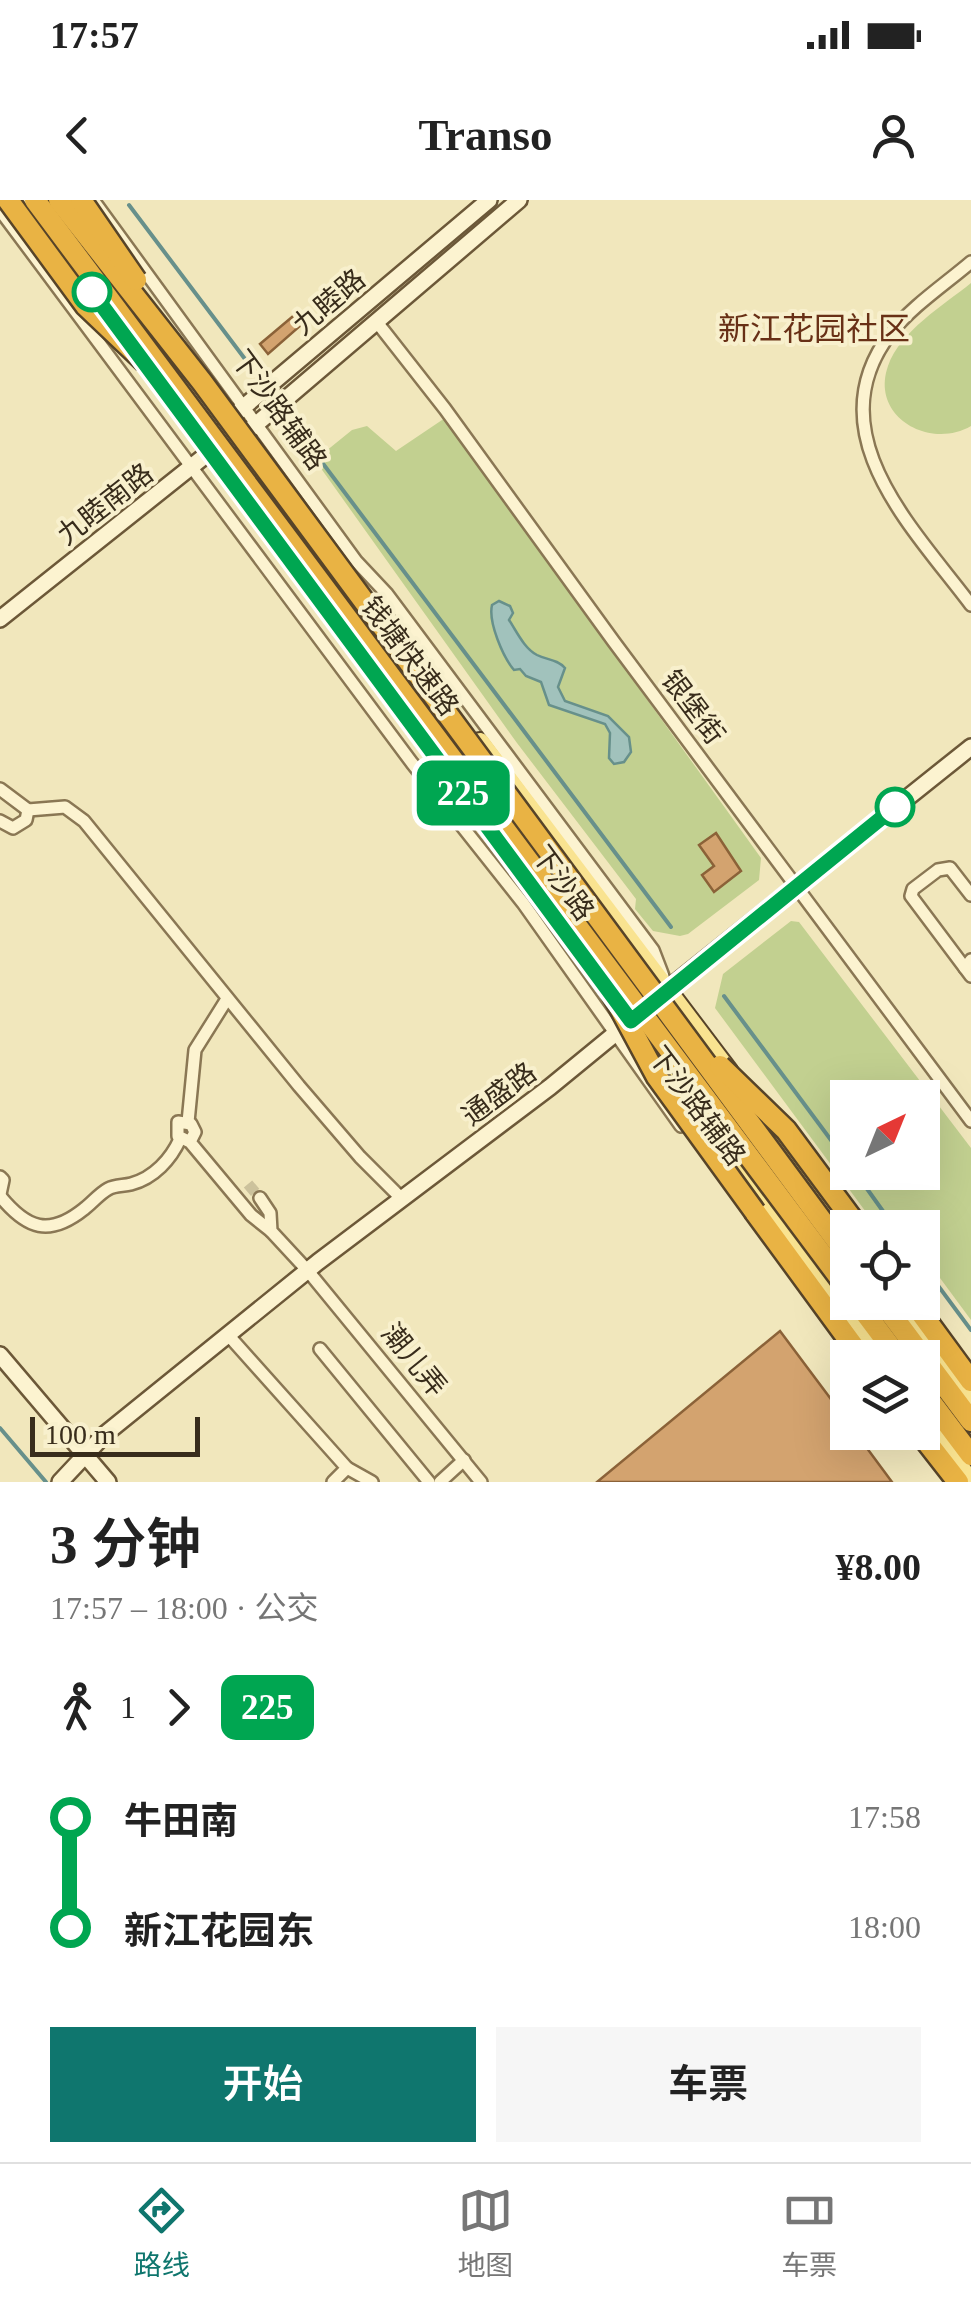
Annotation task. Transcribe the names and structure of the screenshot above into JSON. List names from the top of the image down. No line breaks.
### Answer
{"streets":{"highway":["钱塘快速路"],"main road":["下沙路"],"street":["九睦路","下沙路辅路","九睦南路","银堡街","通盛路","潮儿弄"]},"crossings":[["九睦路","下沙路辅路"],["九睦路","九睦南路"],["九睦路","银堡街"],["九睦路","下沙路"],["下沙路辅路","九睦南路"],["下沙路辅路","下沙路"],["下沙路辅路","通盛路"],["九睦南路","下沙路"],["钱塘快速路","下沙路"],["银堡街","通盛路"],["下沙路","通盛路"],["通盛路","潮儿弄"]],"districts":["新江花园社区"],"lines":["bus line 225"],"scale_bar":"100 m","north":"top right","page":{"status":"17:57","header":"Transo","on_map":"225","scale":"100 m","heading":["3 分钟","17:57 – 18:00 · 公交","¥8.00"],"legs":["1","225"],"list":[{"name":"牛田南","value":"17:58"},{"name":"新江花园东","value":"18:00"}],"buttons":["开始","车票"],"tabs":["路线","地图","车票"]}}
